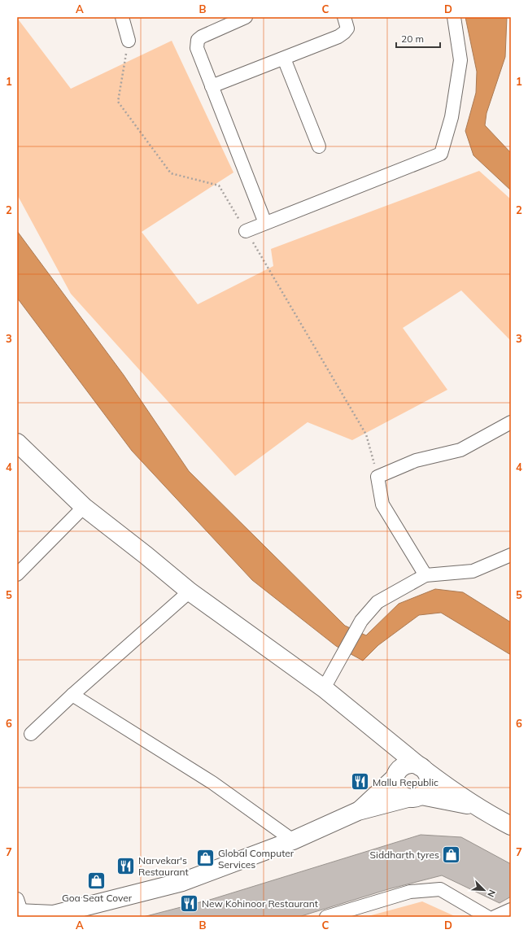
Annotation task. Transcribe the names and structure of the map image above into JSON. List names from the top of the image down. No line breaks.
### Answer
{"places":{"restaurant":["Mallu Republic","Narvekar's Restaurant","New Kohinoor Restaurant"],"shop":["Siddharth tyres","Global Computer Services","Goa Seat Cover"]},"scale_bar":"20 m","north":"bottom right","grid":{"columns":["A","B","C","D"],"rows":["1","2","3","4","5","6","7"]}}
